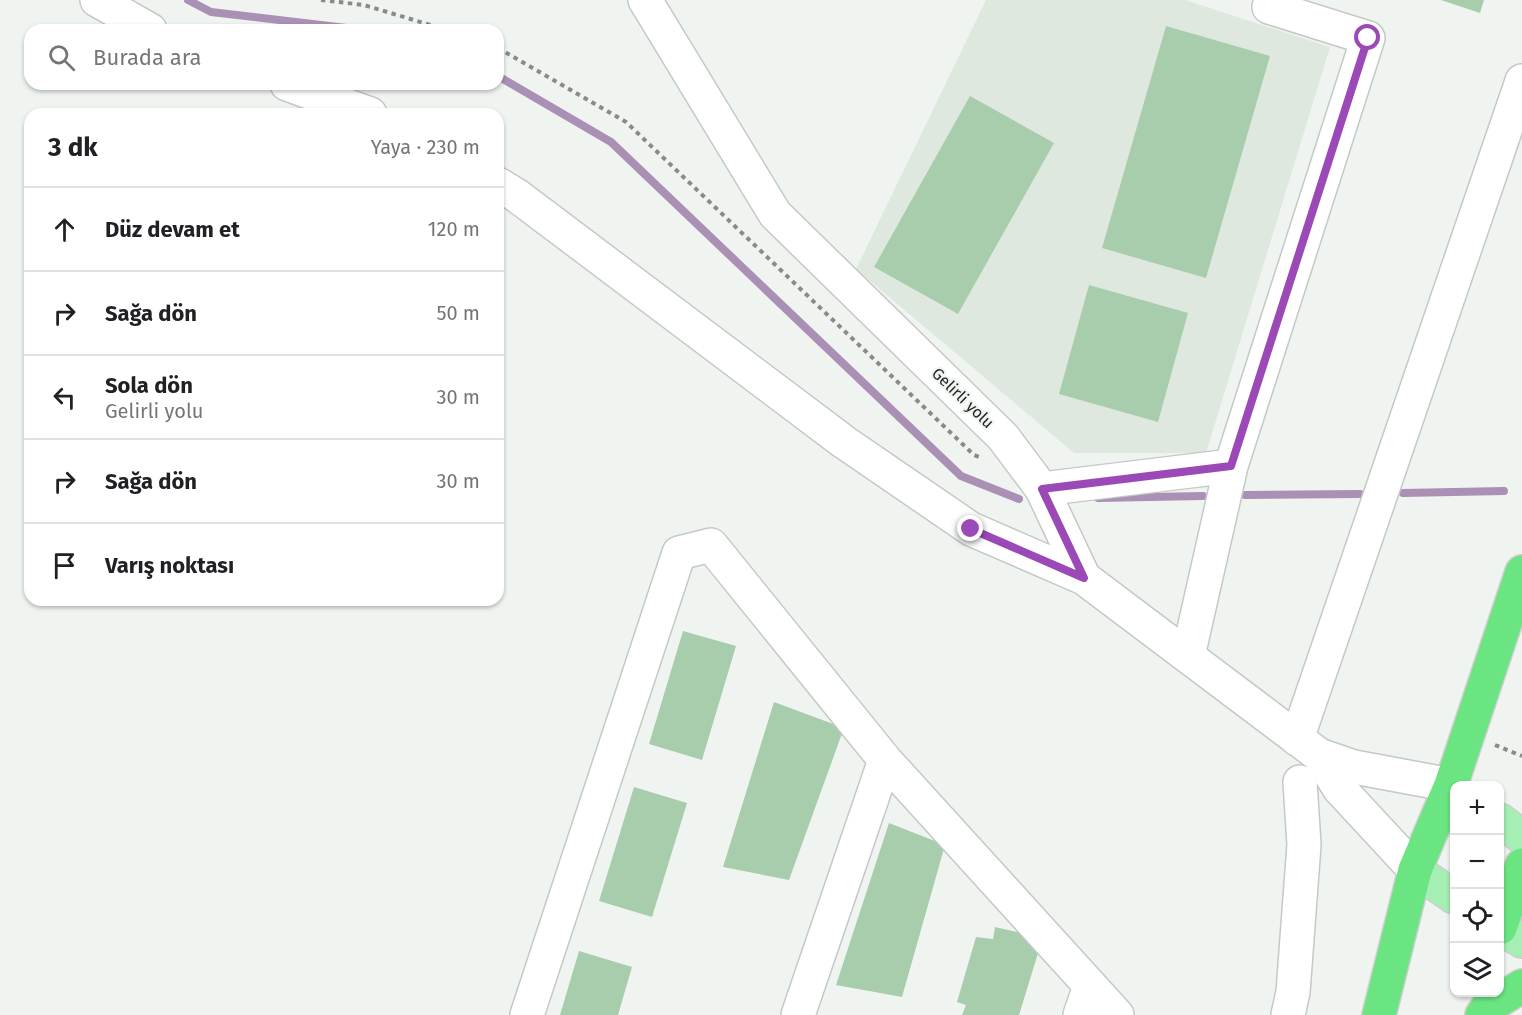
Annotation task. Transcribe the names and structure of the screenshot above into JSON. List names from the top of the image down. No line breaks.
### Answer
{"streets":{"street":["Gelirli yolu"]},"page":{"search":"Burada ara","heading":["3 dk","Yaya · 230 m"],"list":[["Düz devam et","120 m"],["Sağa dön","50 m"],["Sola dön","Gelirli yolu","30 m"],["Sağa dön","30 m"],"Varış noktası"],"map_buttons":["+","−"]}}
